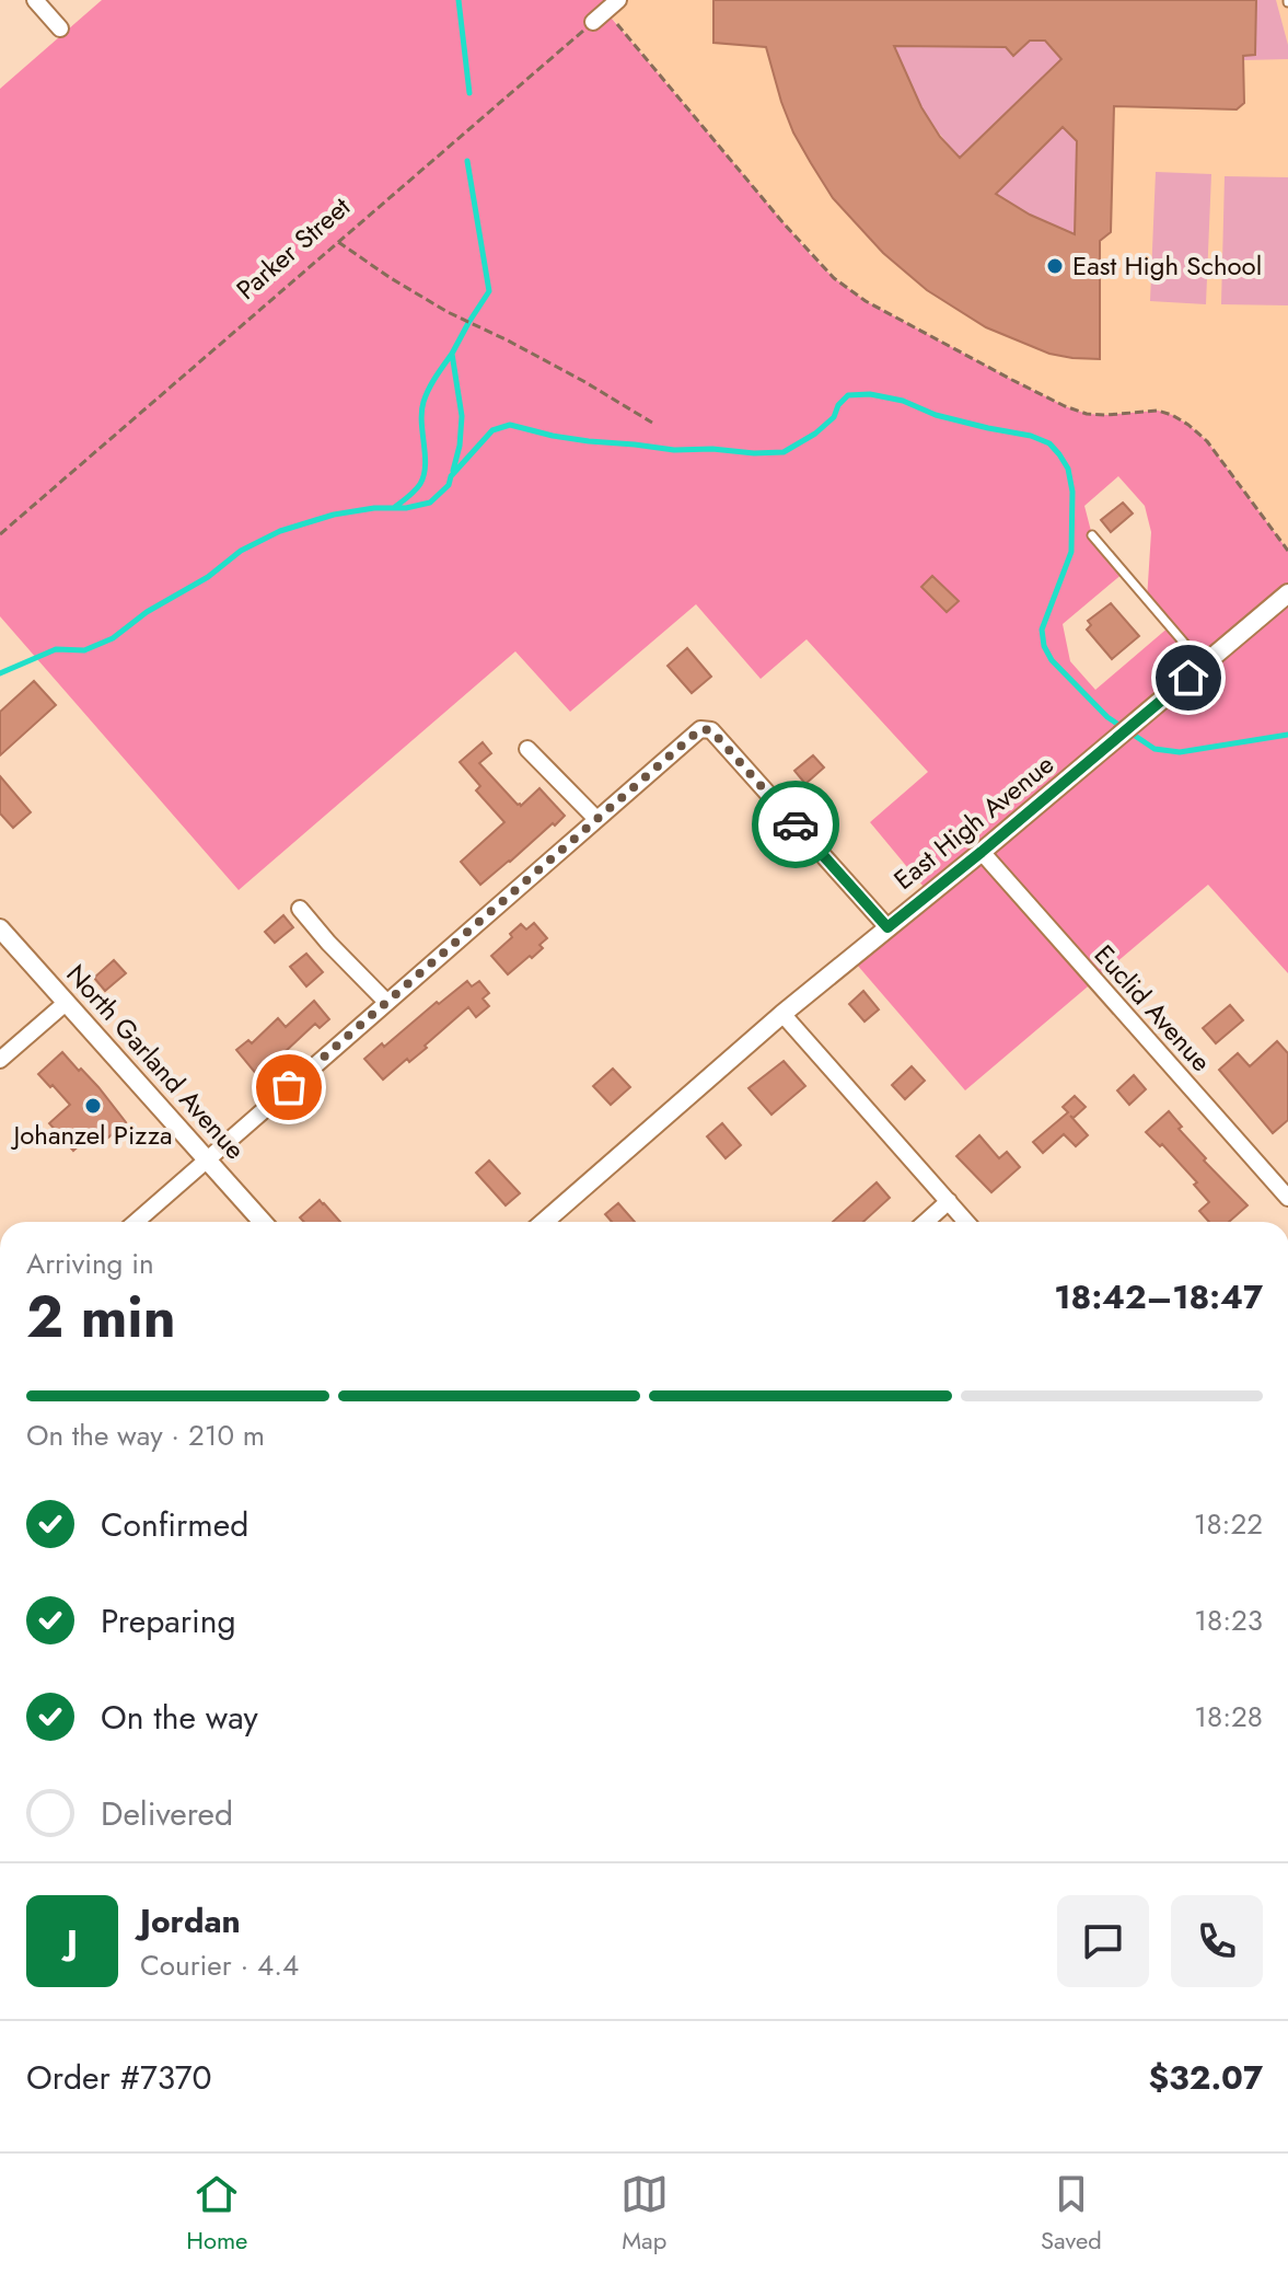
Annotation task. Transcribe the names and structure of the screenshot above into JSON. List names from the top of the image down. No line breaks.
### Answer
{"streets":{"street":["East High Avenue","Euclid Avenue","North Garland Avenue"],"path":["Parker Street"]},"crossings":[["East High Avenue","Euclid Avenue"]],"places":["East High School","Johanzel Pizza"],"page":{"heading":["2 min","Arriving in","18:42–18:47"],"panel":["Jordan","Courier · 4.4","Order #7370","$32.07"],"bar":"On the way · 210 m","list":[["Confirmed","18:22"],["Preparing","18:23"],["On the way","18:28"],"Delivered"],"round":"J","tabs":["Home","Map","Saved"]}}
